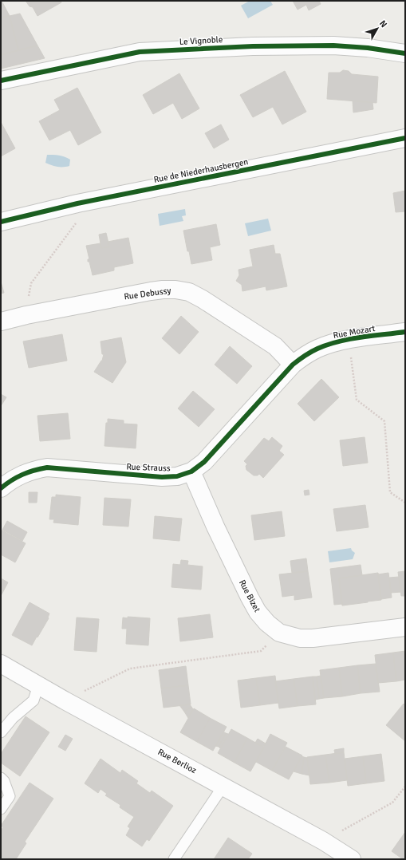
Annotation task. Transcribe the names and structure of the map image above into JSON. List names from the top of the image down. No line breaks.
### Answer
{"streets":{"street":["Le Vignoble","Rue de Niederhausbergen","Rue Debussy","Rue Mozart","Rue Strauss","Rue Bizet","Rue Berlioz"]},"crossings":[["Rue Debussy","Rue Mozart"],["Rue Debussy","Rue Strauss"],["Rue Mozart","Rue Strauss"],["Rue Strauss","Rue Bizet"]],"north":"top right"}
